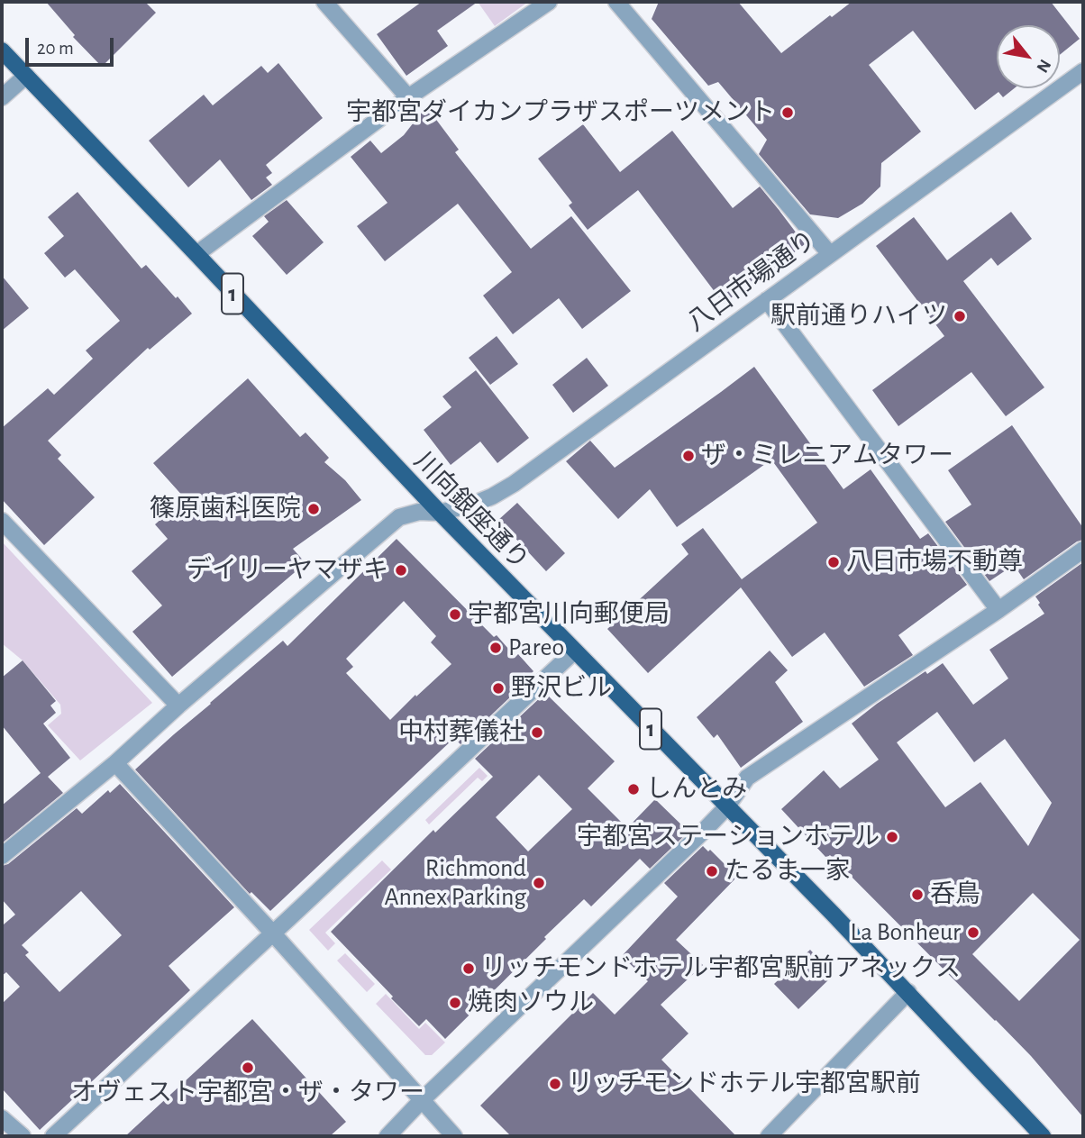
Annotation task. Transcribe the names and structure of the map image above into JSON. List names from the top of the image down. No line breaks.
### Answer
{"streets":{"main road":["1","川向銀座通り"],"street":["八日市場通り"]},"crossings":[["八日市場通り","川向銀座通り"]],"places":["宇都宮ダイカンプラザスポーツメント","駅前通りハイツ","ザ・ミレニアムタワー","篠原歯科医院","八日市場不動尊","デイリーヤマザキ","宇都宮川向郵便局","Pareo","野沢ビル","中村葬儀社","しんとみ","宇都宮ステーションホテル","たるま一家","Richmond Annex Parking","呑鳥","La Bonheur","リッチモンドホテル宇都宮駅前アネックス","焼肉ソウル","オヴェスト宇都宮・ザ・タワー","リッチモンドホテル宇都宮駅前"],"scale_bar":"20 m","north":"bottom right"}
